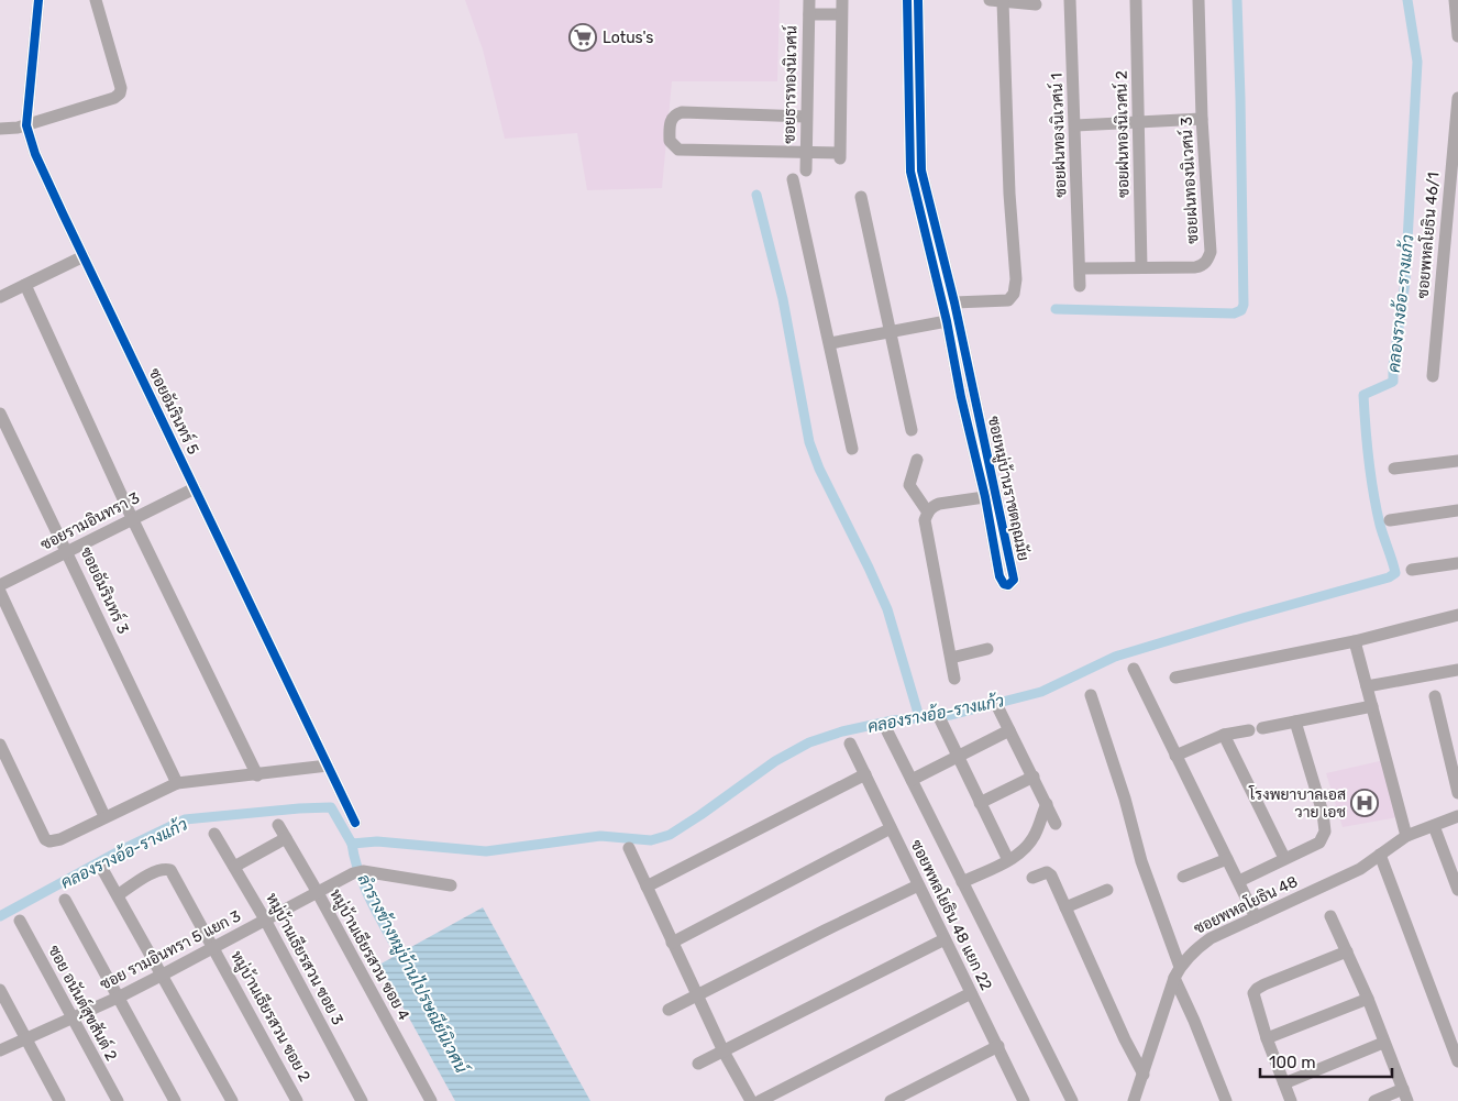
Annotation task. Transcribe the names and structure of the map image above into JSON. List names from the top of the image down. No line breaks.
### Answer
{"streets":{"street":["ซอยธารทองนิเวศน์","ซอยฝนทองนิเวศน์ 2","ซอยฝนทองนิเวศน์ 1","ซอยฝนทองนิเวศน์ 3","ซอยพหลโยธิน 46/1","ซอยอัมรินทร์ 5","ซอยหมู่บ้านราชตฤณมัย","ซอยรามอินทรา 3","ซอยอัมรินทร์ 3","ซอยพหลโยธิน 48","ซอยพหลโยธิน 48 แยก 22","ซอย รามอินทรา 5 แยก 3","หมู่บ้านเธียรสวน ซอย 4","หมู่บ้านเธียรสวน ซอย 3","ซอย อนันต์สุขสันต์ 2","หมู่บ้านเธียรสวน ซอย 2"]},"crossings":[["ซอยฝนทองนิเวศน์ 2","ซอยฝนทองนิเวศน์ 3"],["ซอยฝนทองนิเวศน์ 1","ซอยฝนทองนิเวศน์ 3"],["ซอยอัมรินทร์ 5","ซอยรามอินทรา 3"],["ซอยรามอินทรา 3","ซอยอัมรินทร์ 3"],["ซอย รามอินทรา 5 แยก 3","หมู่บ้านเธียรสวน ซอย 4"],["ซอย รามอินทรา 5 แยก 3","หมู่บ้านเธียรสวน ซอย 3"],["ซอย รามอินทรา 5 แยก 3","ซอย อนันต์สุขสันต์ 2"],["ซอย รามอินทรา 5 แยก 3","หมู่บ้านเธียรสวน ซอย 2"]],"water":["คลองรางอ้อ-รางแก้ว","ลำรางข้างหมู่บ้านไปรษณีย์นิเวศน์"],"places":{"supermarket":["Lotus's"],"hospital":["โรงพยาบาลเอส วาย เอช"]},"scale_bar":"100 m"}
